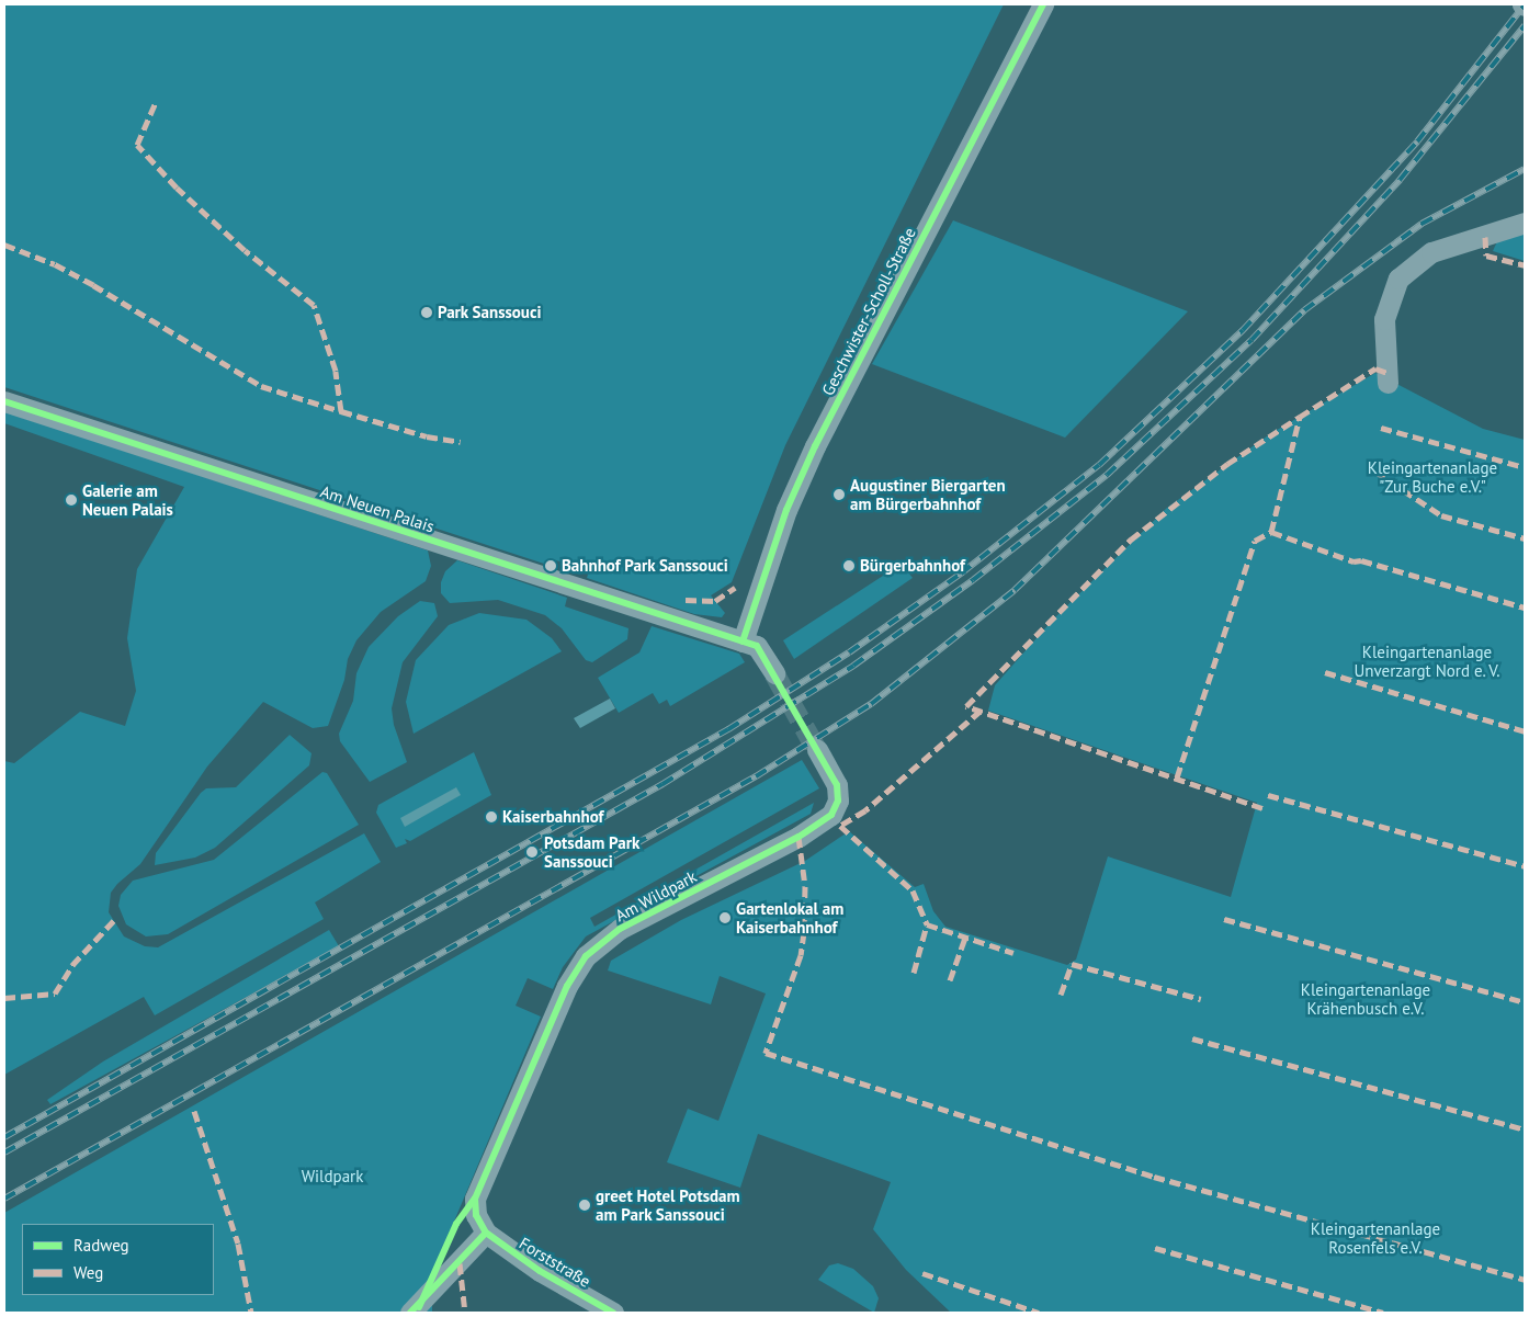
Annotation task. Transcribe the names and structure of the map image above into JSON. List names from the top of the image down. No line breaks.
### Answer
{"streets":{"street":["Geschwister-Scholl-Straße","Am Neuen Palais","Am Wildpark","Forststraße"]},"crossings":[["Geschwister-Scholl-Straße","Am Neuen Palais"],["Am Wildpark","Forststraße"]],"parks":["Kleingartenanlage \"Zur Buche e.V.\"","Kleingartenanlage Unverzargt Nord e. V.","Kleingartenanlage Krähenbusch e.V.","Wildpark","Kleingartenanlage Rosenfels e.V."],"places":["Park Sanssouci","Augustiner Biergarten am Bürgerbahnhof","Galerie am Neuen Palais","Bahnhof Park Sanssouci","Bürgerbahnhof","Kaiserbahnhof","Potsdam Park Sanssouci","Gartenlokal am Kaiserbahnhof","greet Hotel Potsdam am Park Sanssouci"],"legend":["Radweg","Weg"]}
